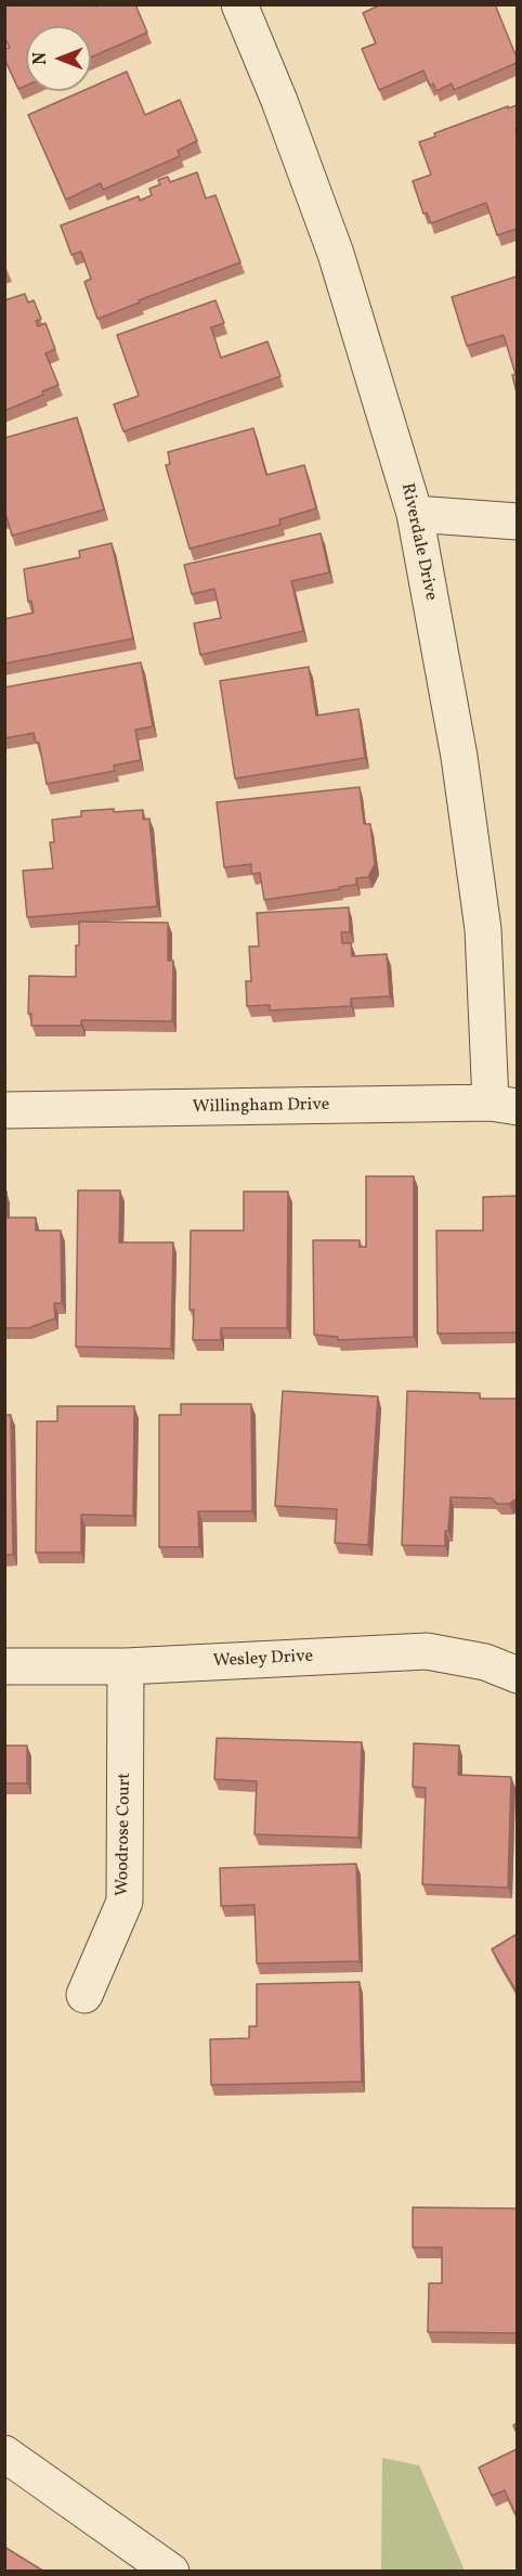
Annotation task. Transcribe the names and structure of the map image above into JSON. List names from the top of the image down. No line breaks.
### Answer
{"streets":{"street":["Riverdale Drive","Willingham Drive","Wesley Drive","Woodrose Court"]},"crossings":[["Riverdale Drive","Willingham Drive"],["Wesley Drive","Woodrose Court"]],"north":"left"}
